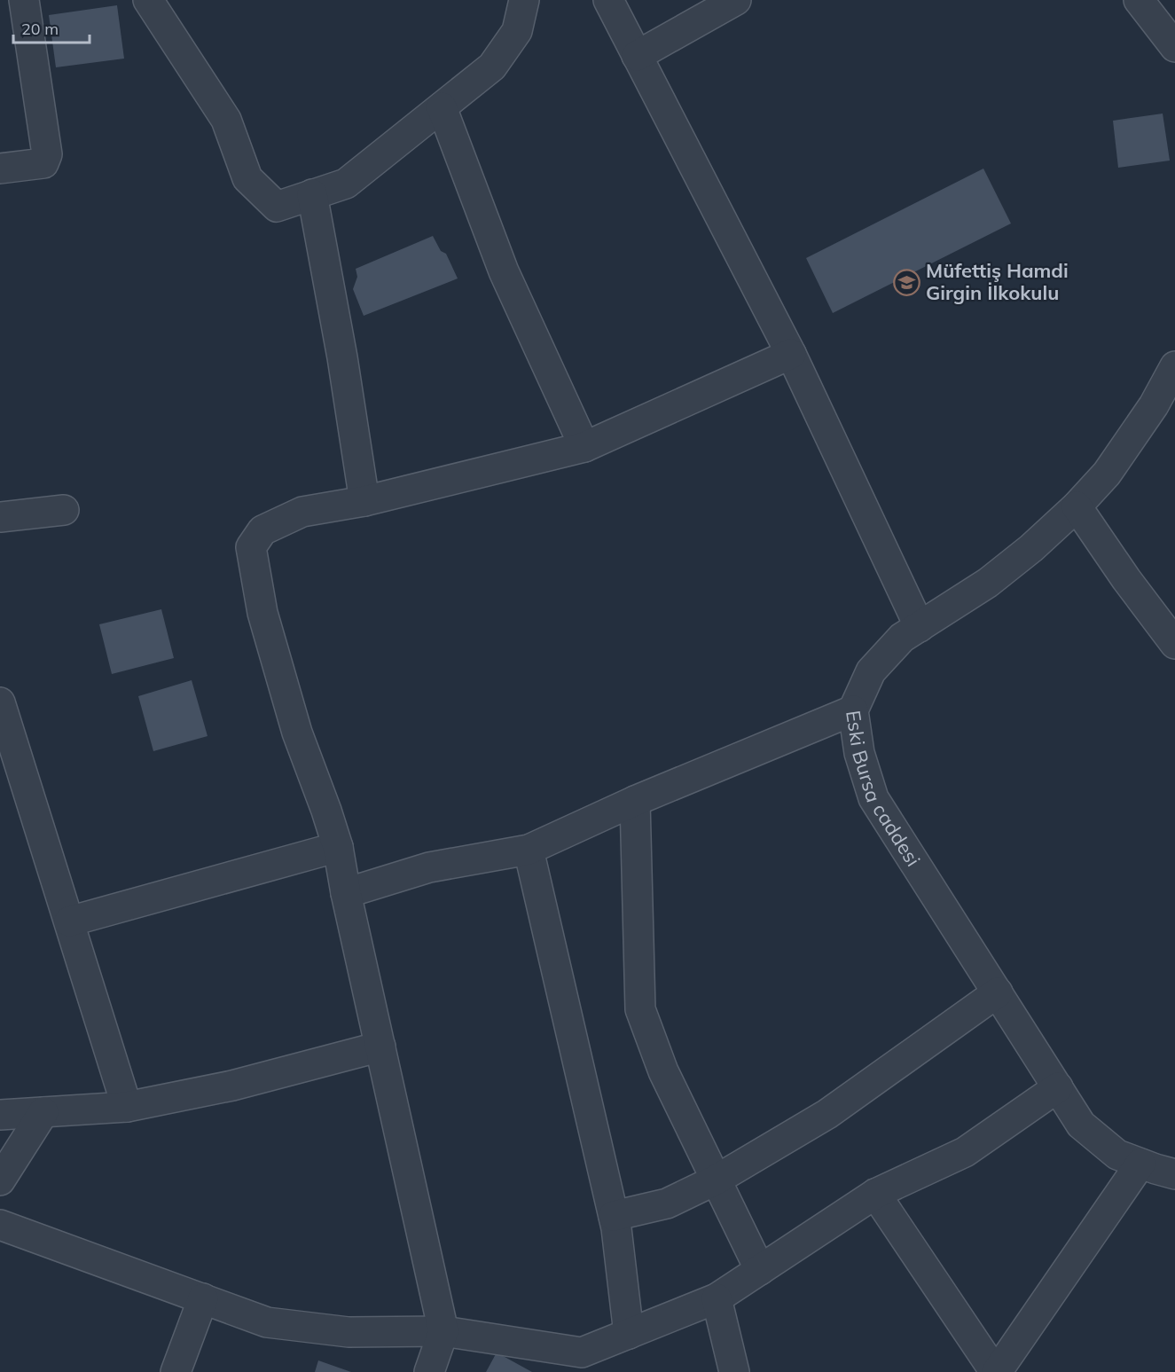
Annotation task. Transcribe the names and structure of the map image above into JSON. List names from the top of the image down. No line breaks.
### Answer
{"streets":{"street":["Eski Bursa caddesi"]},"places":{"school or university":["Müfettiş Hamdi Girgin İlkokulu"]},"scale_bar":"20 m"}
